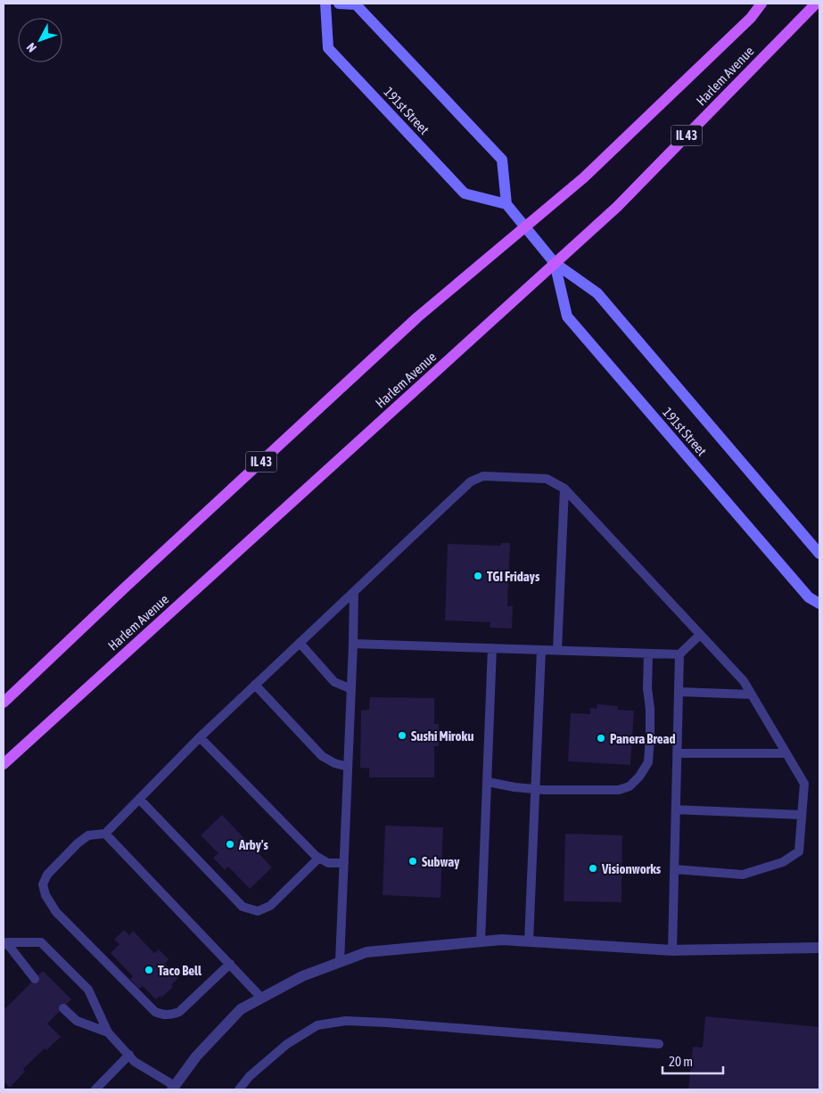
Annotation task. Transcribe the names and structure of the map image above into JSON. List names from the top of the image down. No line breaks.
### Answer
{"streets":{"main road":["Harlem Avenue","191st Street","IL 43"]},"crossings":[["Harlem Avenue","191st Street"]],"places":["TGI Fridays","Sushi Miroku","Panera Bread","Arby's","Subway","Visionworks","Taco Bell"],"scale_bar":"20 m","north":"bottom left"}
